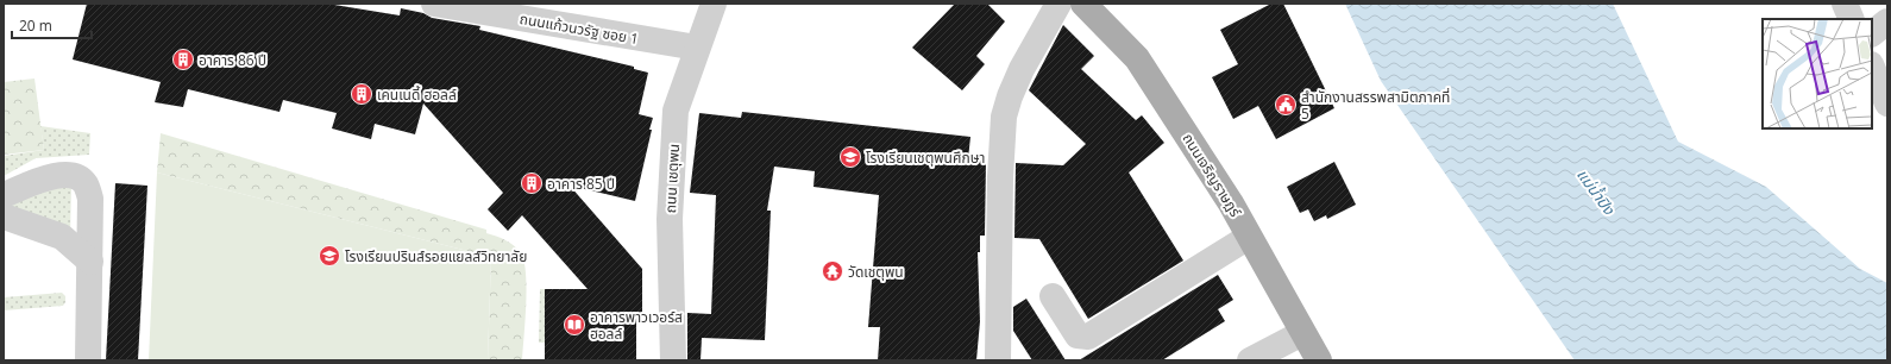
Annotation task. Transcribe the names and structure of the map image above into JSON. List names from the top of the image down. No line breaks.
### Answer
{"streets":{"main road":["ถนนเจริญราษฎร์"],"street":["ถนนแก้วนวรัฐ ซอย 1","ถนน เชตุพน"]},"crossings":[["ถนนแก้วนวรัฐ ซอย 1","ถนน เชตุพน"]],"water":["แม่น้ำปิง"],"places":{"building":["อาคาร 86 ปี","เคนเนดี้ ฮอลล์","อาคาร 85 ปี"],"public building":["สำนักงานสรรพสามิตภาคที่ 5"],"school or university":["โรงเรียนเชตุพนศึกษา","โรงเรียนปรินส์รอยแยลส์วิทยาลัย"],"temple":["วัดเชตุพน"],"library":["อาคารพาวเวอร์ส ฮอลล์"]},"scale_bar":"20 m"}
